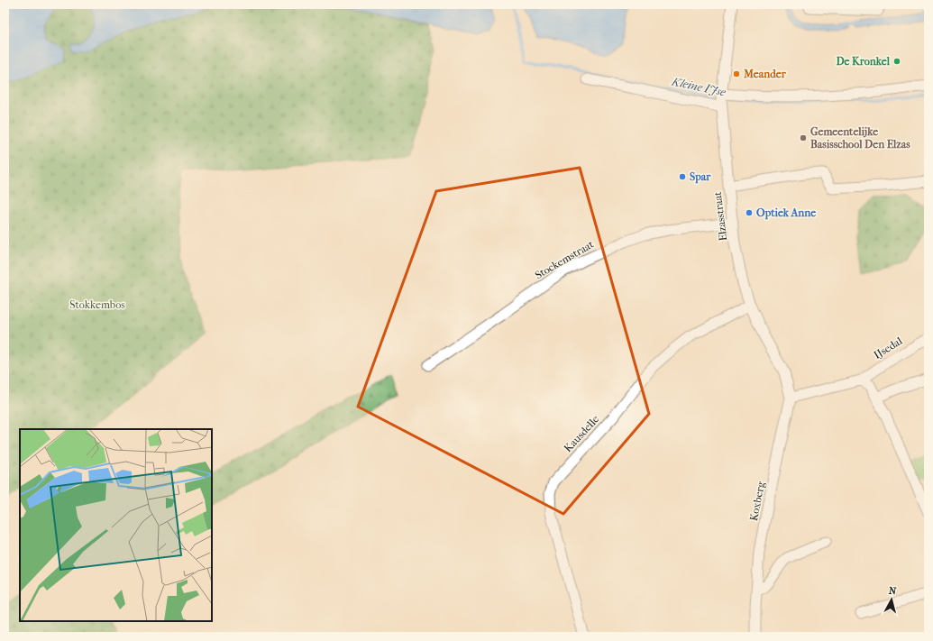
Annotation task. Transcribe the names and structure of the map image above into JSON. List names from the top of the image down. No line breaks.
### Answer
{"streets":{"street":["Elzasstraat","Stockemstraat","IJsedal","Kausdelle","Koxberg"]},"crossings":[["Elzasstraat","Stockemstraat"],["Elzasstraat","Kausdelle"],["Elzasstraat","Koxberg"]],"water":["Kleine IJse"],"parks":["Stokkembos"],"places":["De Kronkel","Meander","Gemeentelijke Basisschool Den Elzas","Spar","Optiek Anne"],"north":"top"}
